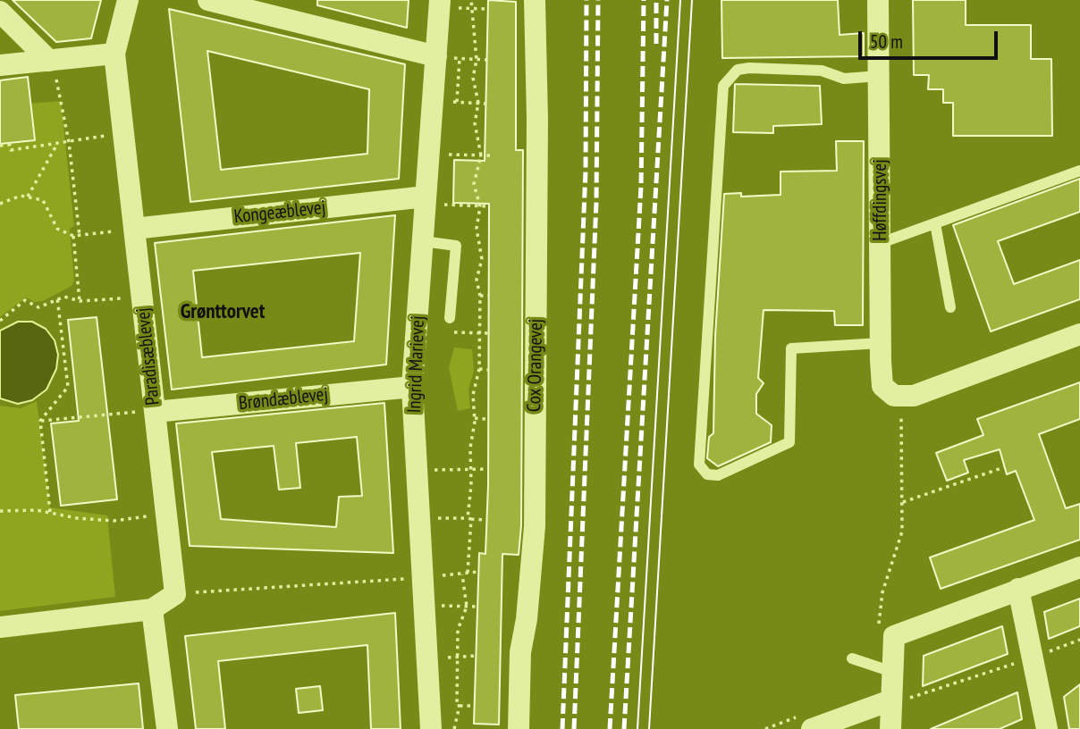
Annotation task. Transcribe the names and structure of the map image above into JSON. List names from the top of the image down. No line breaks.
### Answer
{"streets":{"street":["Høffdingsvej","Kongeæblevej","Paradisæblevej","Ingrid Marievej","Cox Orangevej","Brøndæblevej"]},"crossings":[["Kongeæblevej","Paradisæblevej"],["Kongeæblevej","Ingrid Marievej"],["Paradisæblevej","Brøndæblevej"],["Ingrid Marievej","Brøndæblevej"]],"districts":["Grønttorvet"],"scale_bar":"50 m"}
